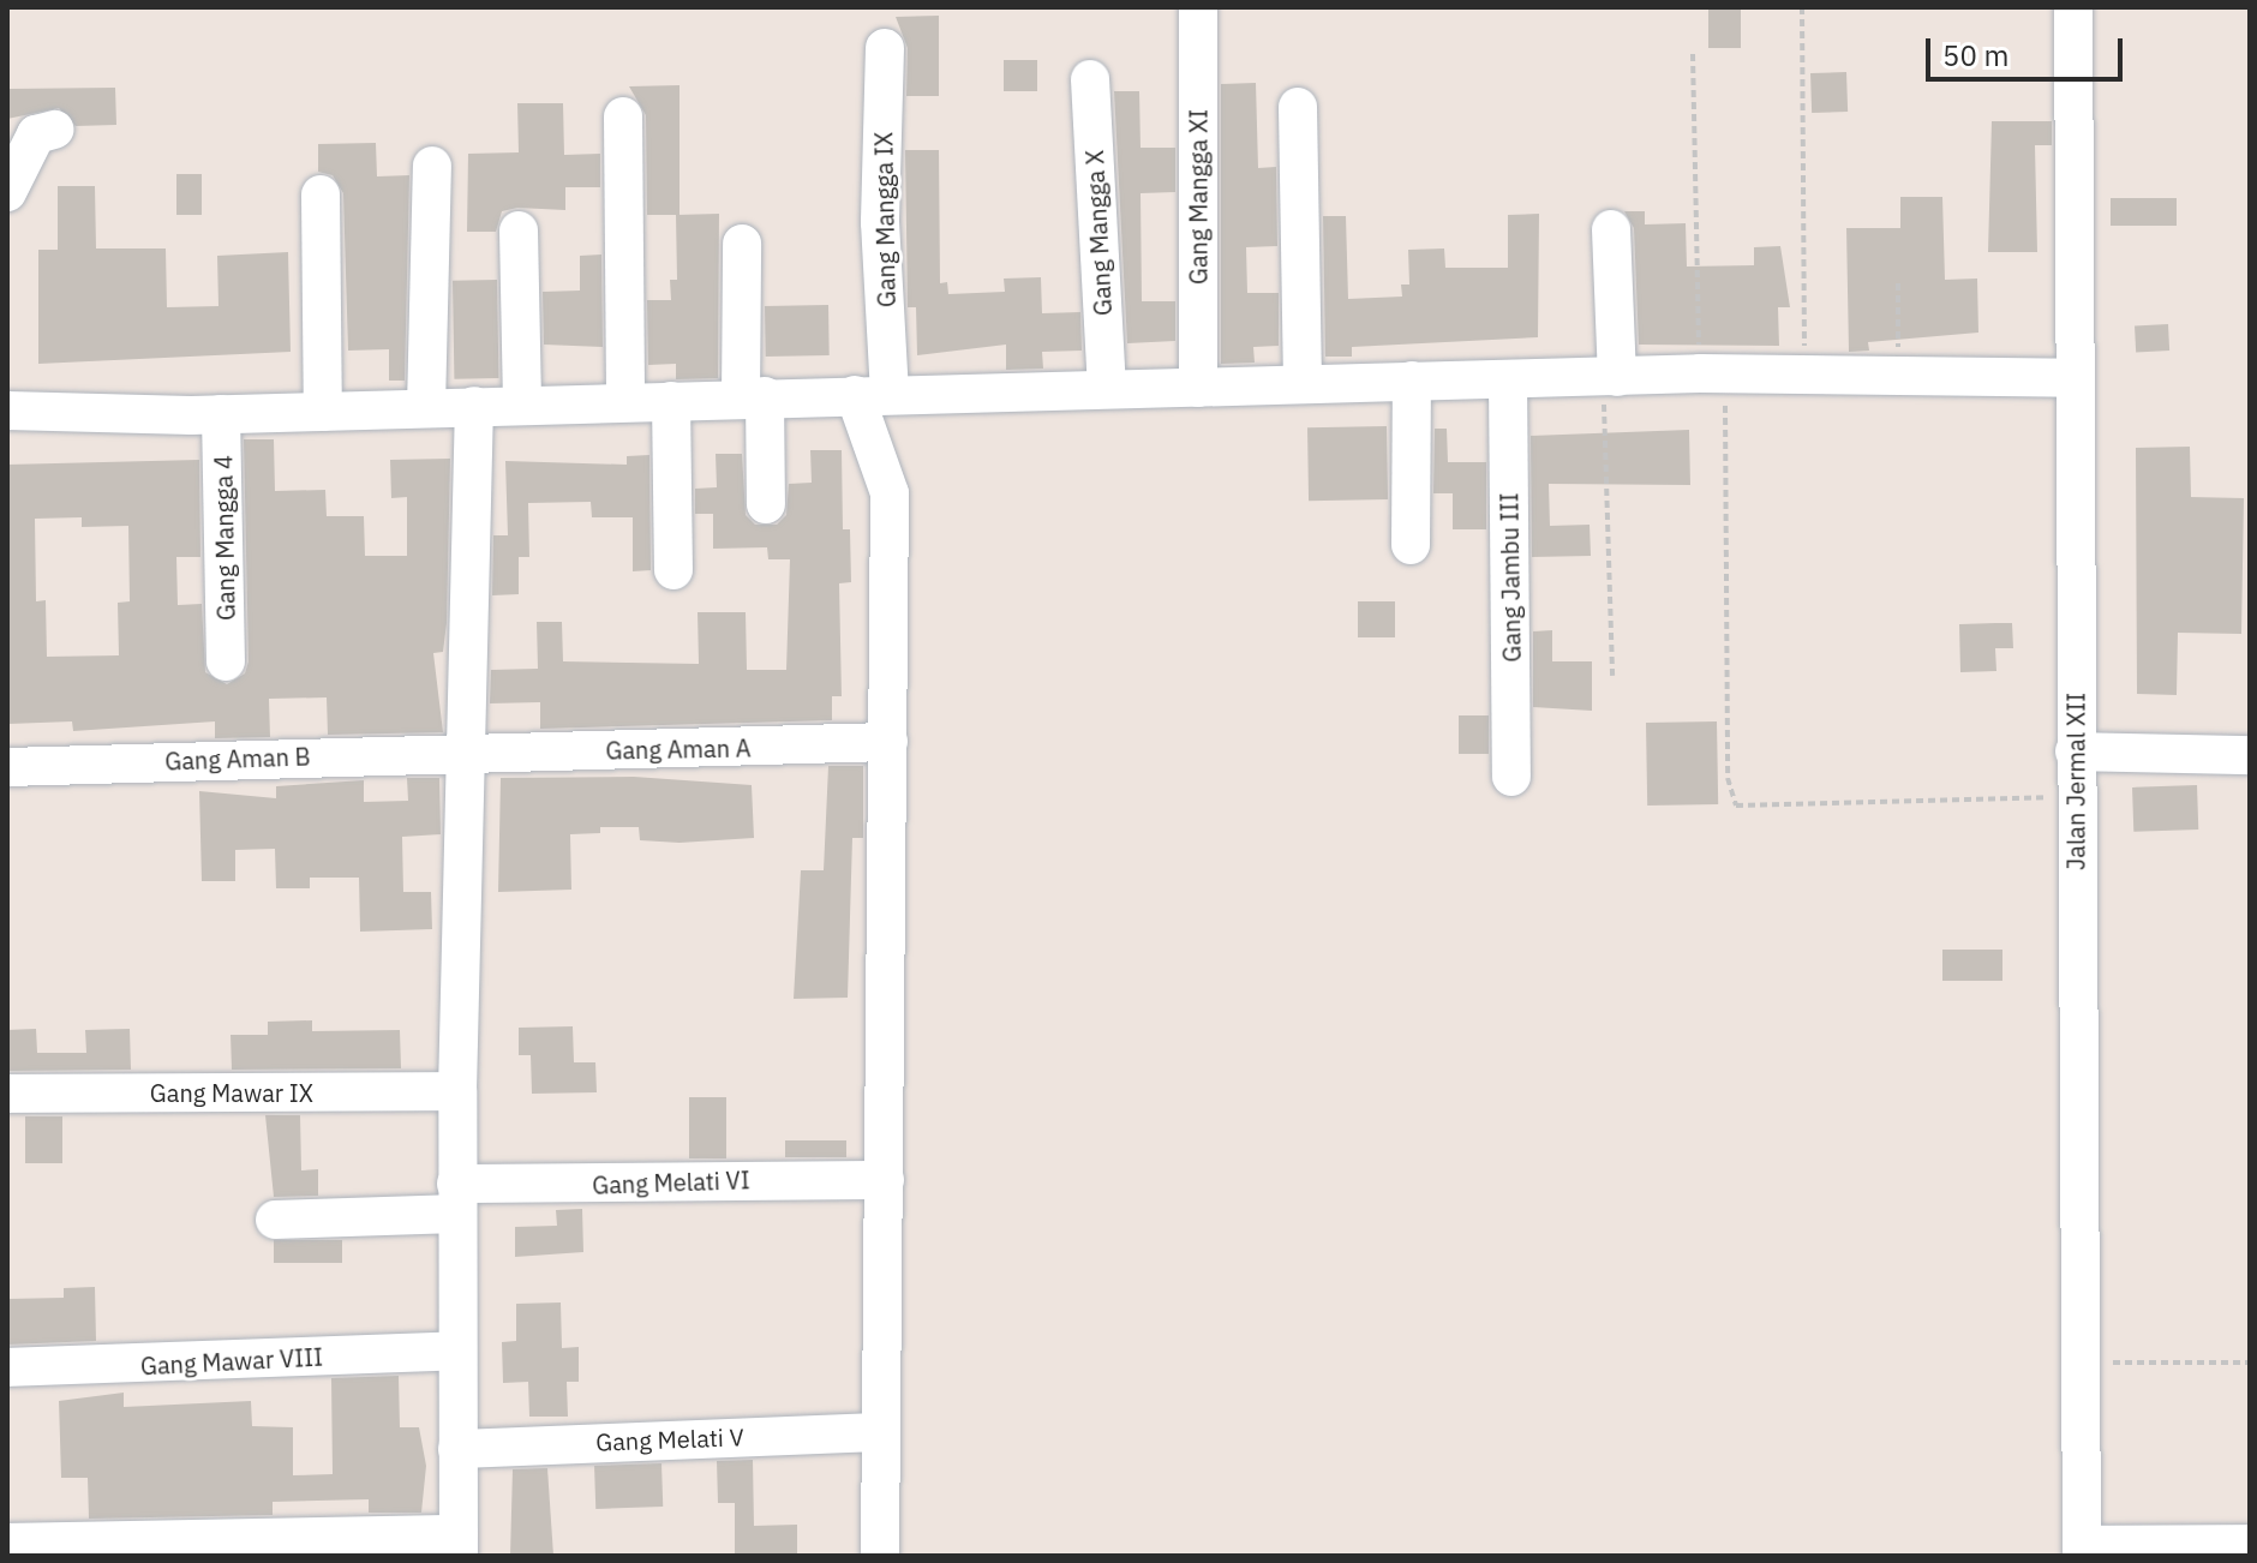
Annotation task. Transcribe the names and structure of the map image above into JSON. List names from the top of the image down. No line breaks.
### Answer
{"streets":{"street":["Gang Mangga XI","Gang Mangga IX","Gang Mangga X","Gang Mangga 4","Gang Jambu III","Gang Aman A","Gang Aman B","Jalan Jermal XII","Gang Mawar IX","Gang Melati VI","Gang Mawar VIII","Gang Melati V"]},"crossings":[["Gang Mangga IX","Gang Aman A"],["Gang Mangga IX","Gang Melati VI"],["Gang Mangga IX","Gang Melati V"],["Gang Aman A","Gang Aman B"]],"scale_bar":"50 m"}
